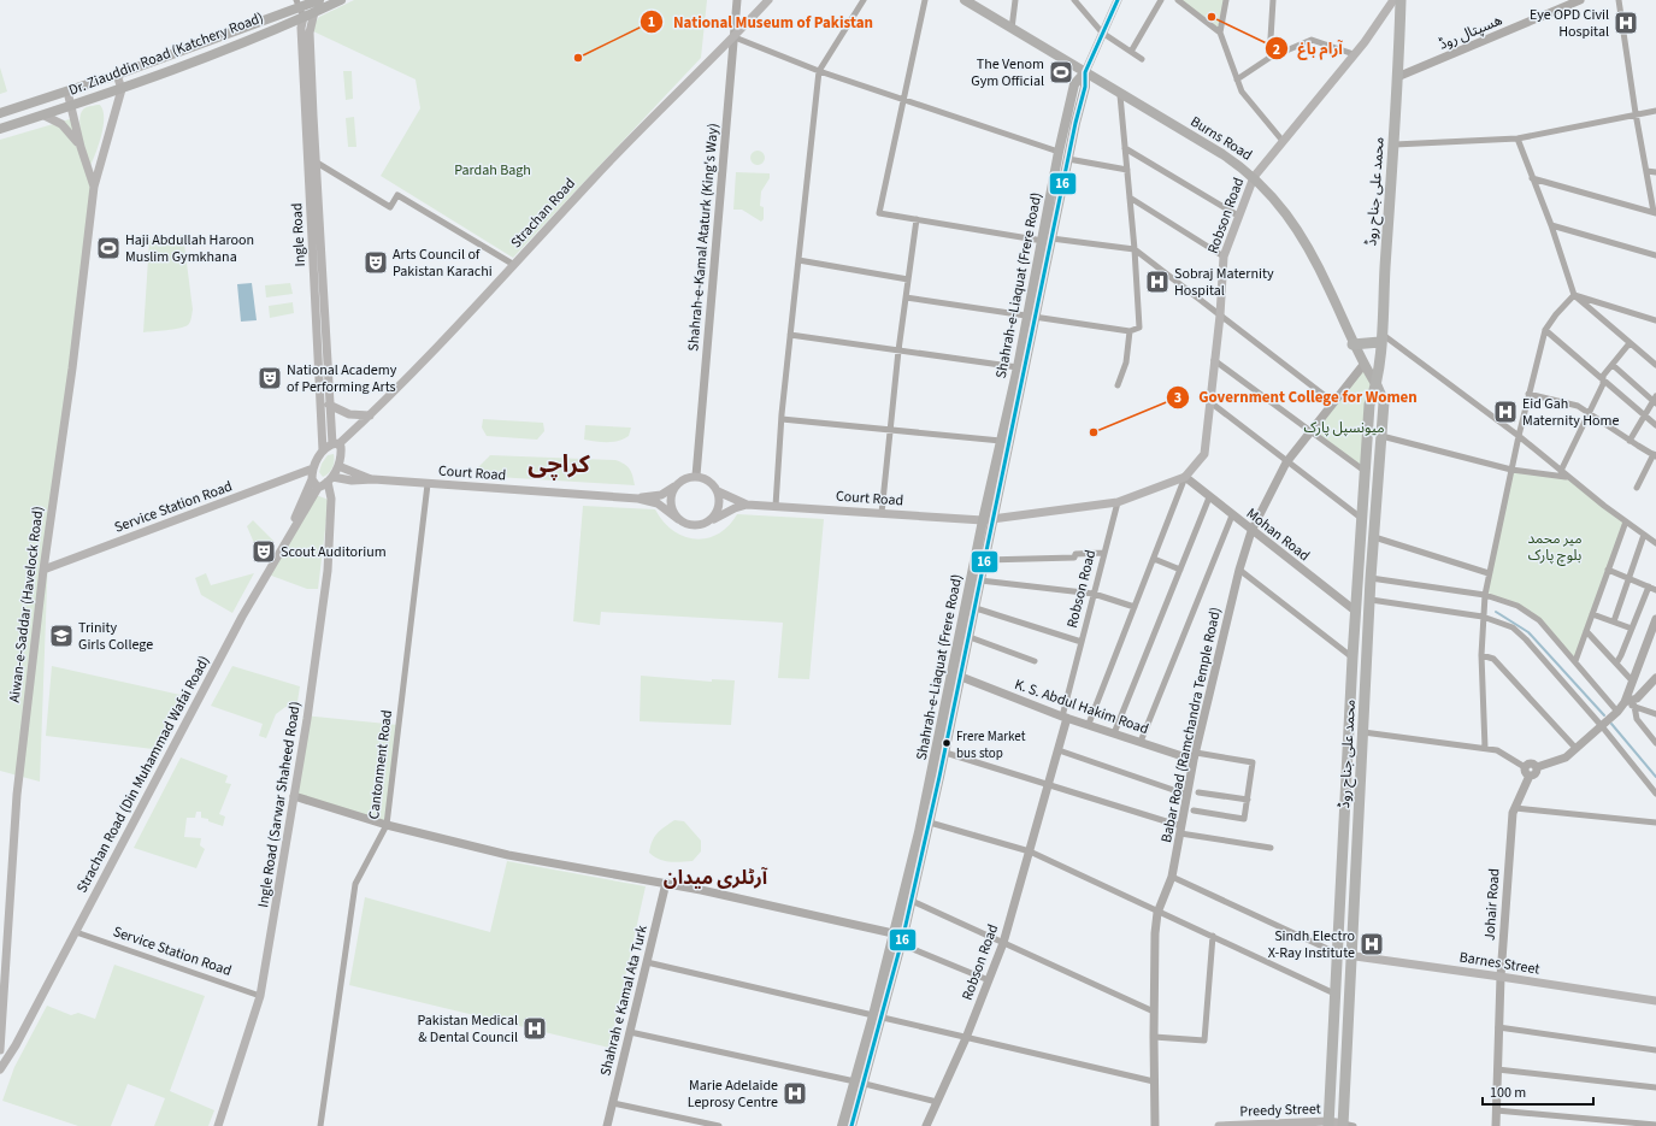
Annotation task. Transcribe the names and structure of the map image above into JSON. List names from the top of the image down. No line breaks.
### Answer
{"streets":{"highway":["محمد علی جناح روڈ"],"main road":["Dr. Ziauddin Road (Katchery Road)","Burns Road","Strachan Road","Robson Road","Ingle Road","Shahrah-e-Liaquat (Frere Road)","Court Road","Service Station Road","Aiwan-e-Saddar (Havelock Road)","Strachan Road (Din Muhammad Wafai Road)","Ingle Road (Sarwar Shaheed Road)","Barnes Street","Preedy Street"],"street":["ھسپتال روڈ","Shahrah-e-Kamal Ataturk (King's Way)","Mohan Road","K. S. Abdul Hakim Road","Babar Road (Ramchandra Temple Road)","Cantonment Road","Johair Road","Shahrah e Kamal Ata Turk"]},"crossings":[["ھسپتال روڈ","محمد علی جناح روڈ"],["Dr. Ziauddin Road (Katchery Road)","Ingle Road"],["Dr. Ziauddin Road (Katchery Road)","Aiwan-e-Saddar (Havelock Road)"],["Burns Road","محمد علی جناح روڈ"],["Burns Road","Robson Road"],["Burns Road","Shahrah-e-Liaquat (Frere Road)"],["Burns Road","Babar Road (Ramchandra Temple Road)"],["محمد علی جناح روڈ","Mohan Road"],["محمد علی جناح روڈ","Barnes Street"],["محمد علی جناح روڈ","Preedy Street"],["Strachan Road","Ingle Road"],["Strachan Road","Shahrah-e-Kamal Ataturk (King's Way)"],["Robson Road","Mohan Road"],["Robson Road","K. S. Abdul Hakim Road"],["Ingle Road","Court Road"],["Shahrah-e-Kamal Ataturk (King's Way)","Court Road"],["Shahrah-e-Liaquat (Frere Road)","Court Road"],["Shahrah-e-Liaquat (Frere Road)","K. S. Abdul Hakim Road"],["Court Road","Cantonment Road"],["Court Road","Ingle Road (Sarwar Shaheed Road)"],["Service Station Road","Aiwan-e-Saddar (Havelock Road)"],["Service Station Road","Strachan Road (Din Muhammad Wafai Road)"],["Service Station Road","Ingle Road (Sarwar Shaheed Road)"],["Mohan Road","Babar Road (Ramchandra Temple Road)"],["K. S. Abdul Hakim Road","Babar Road (Ramchandra Temple Road)"],["Johair Road","Barnes Street"]],"districts":["کراچی","آرٹلری میدان"],"parks":["Pardah Bagh","میونسپل پارک","میر محمد بلوچ پارک"],"places":{"other":["آرام باغ","National Museum of Pakistan","Government College for Women","Frere Market bus stop"],"hospital":["Eye OPD Civil Hospital","Sobraj Maternity Hospital","Eid Gah Maternity Home","Sindh Electro X-Ray Institute","Pakistan Medical & Dental Council","Marie Adelaide Leprosy Centre"],"sports":["The Venom Gym Official","Haji Abdullah Haroon Muslim Gymkhana"],"theatre":["Arts Council of Pakistan Karachi","National Academy of Performing Arts","Scout Auditorium"],"school or university":["Trinity Girls College"]},"lines":["transit line 16"],"scale_bar":"100 m"}
